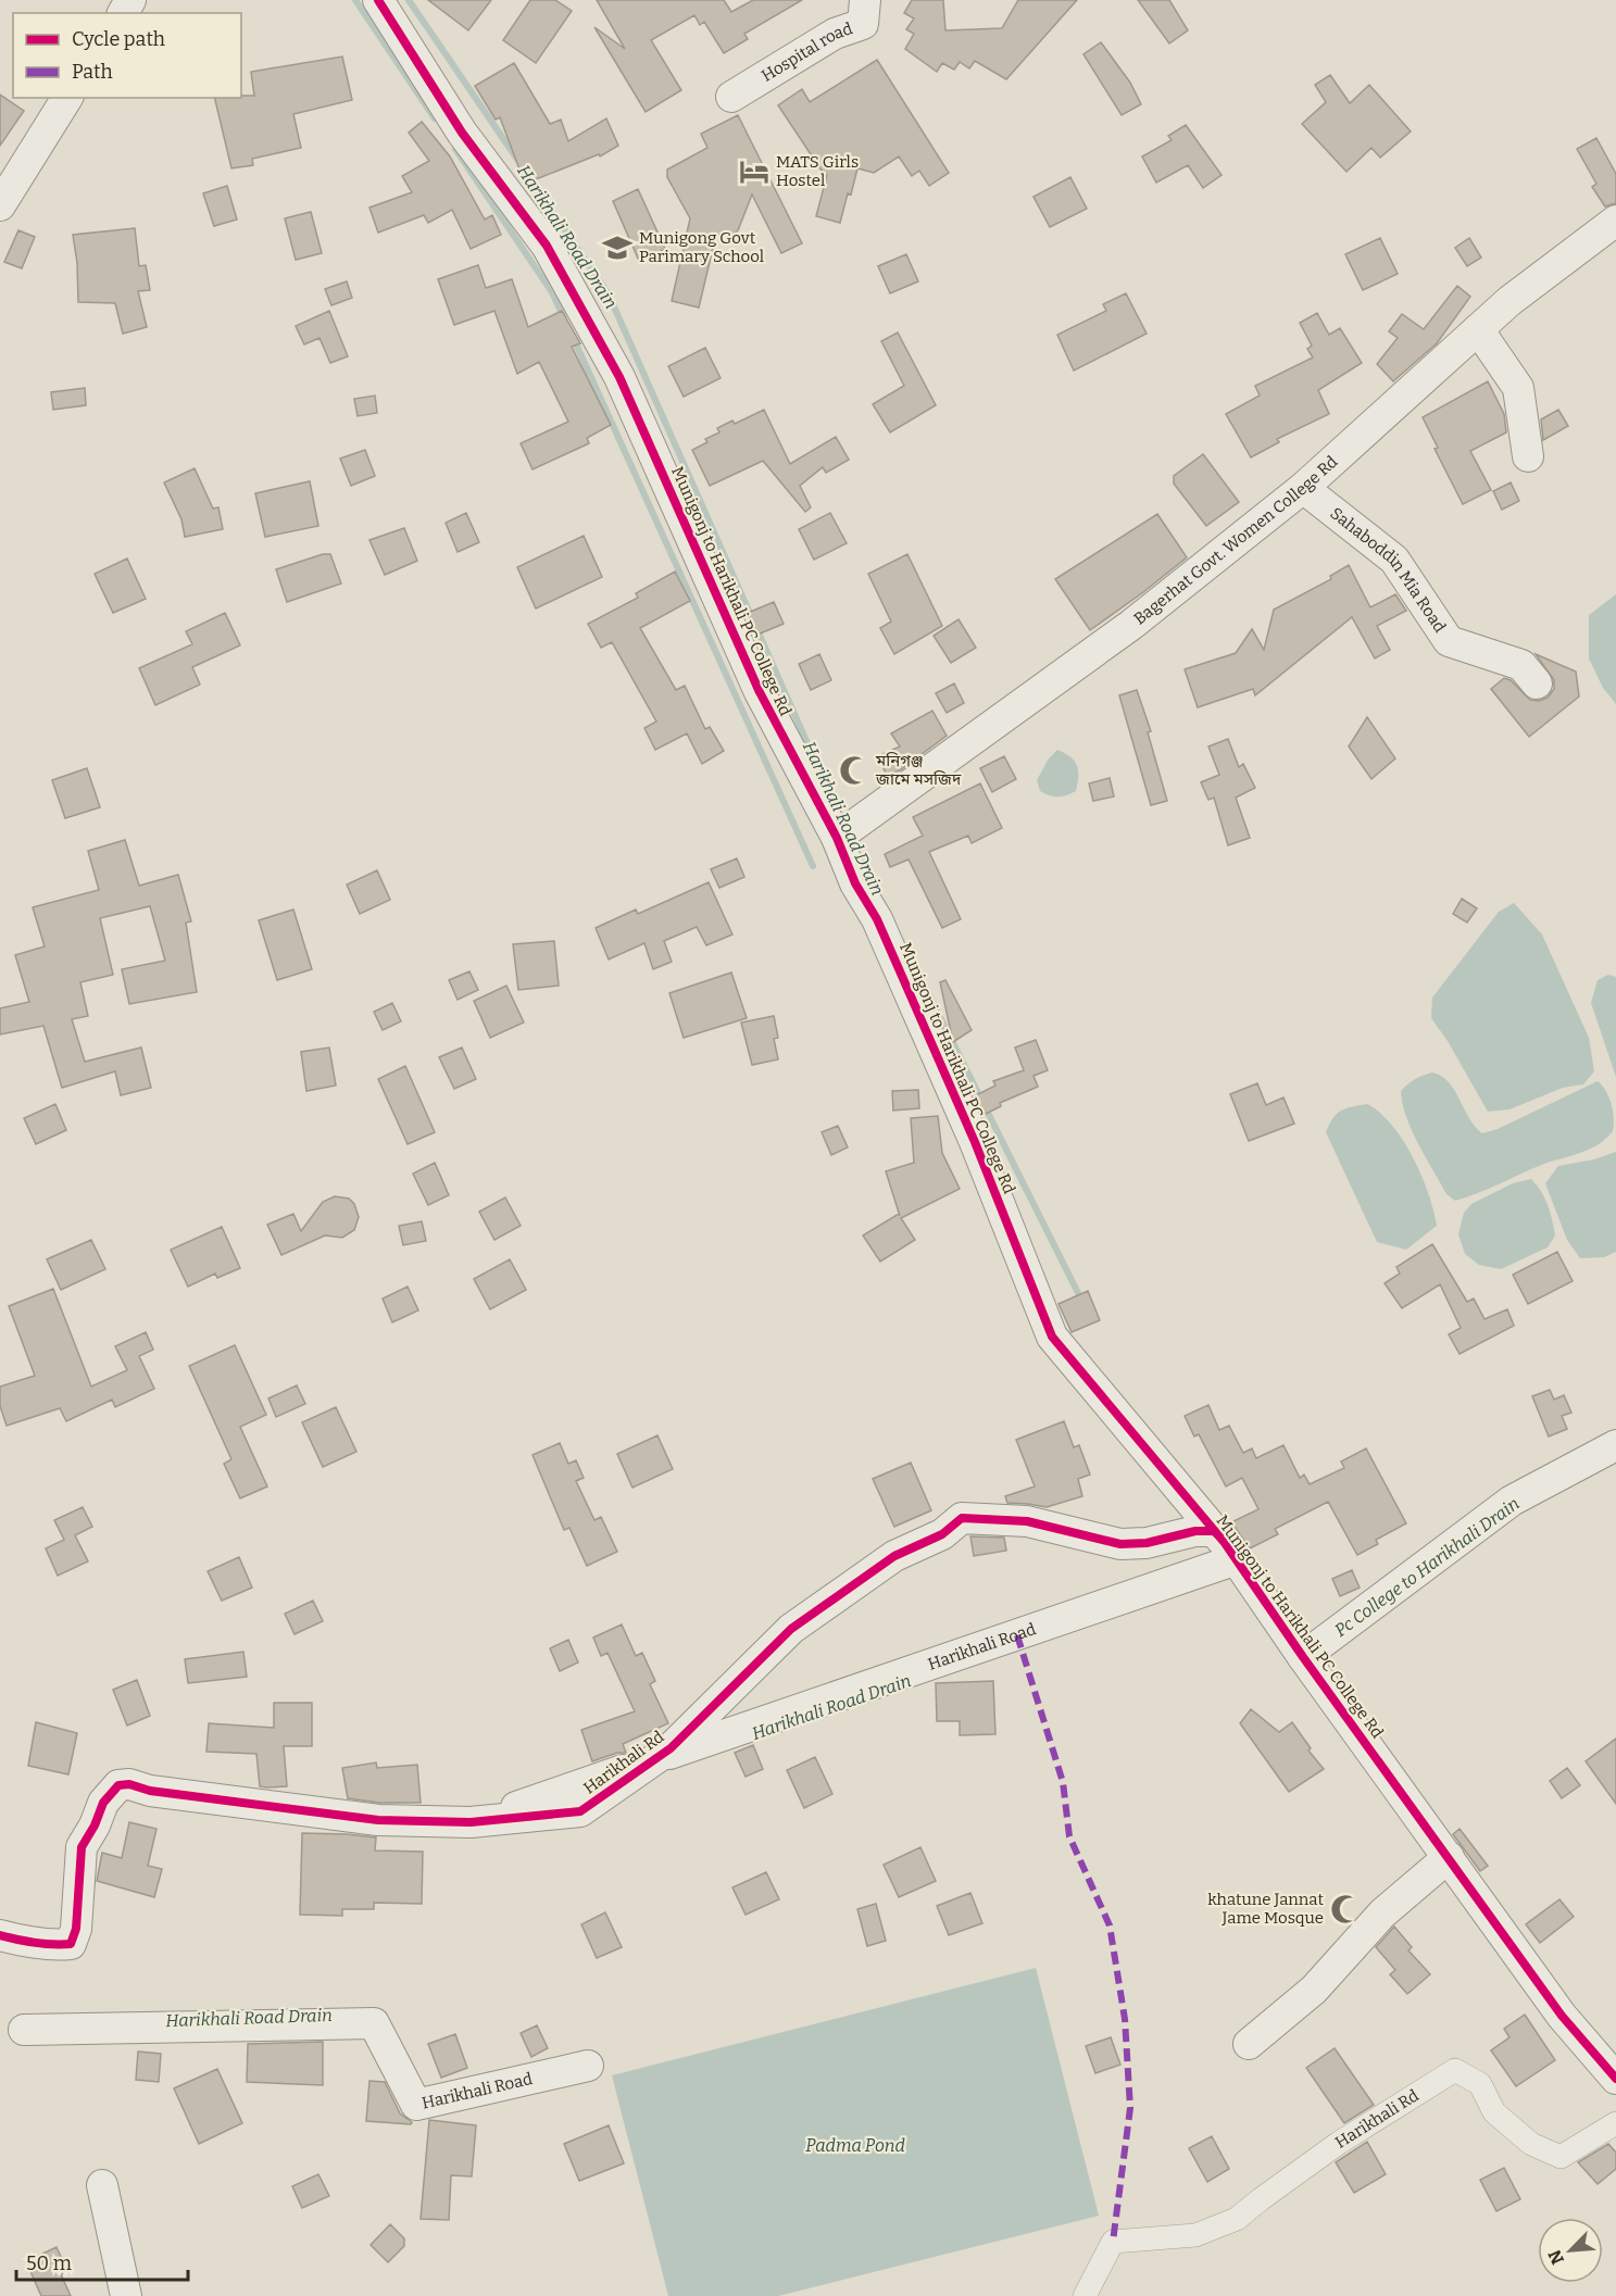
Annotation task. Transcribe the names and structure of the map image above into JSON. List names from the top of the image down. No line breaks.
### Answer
{"streets":{"street":["Hospital road","Bagerhat Govt. Women College Rd","Sahaboddin Mia Road","Munigonj to Harikhali PC College Rd","Harikhali Road","Harikhali Rd"]},"crossings":[["Bagerhat Govt. Women College Rd","Sahaboddin Mia Road"],["Bagerhat Govt. Women College Rd","Munigonj to Harikhali PC College Rd"],["Munigonj to Harikhali PC College Rd","Harikhali Road"],["Munigonj to Harikhali PC College Rd","Harikhali Rd"],["Harikhali Road","Harikhali Rd"]],"water":["Harikhali Road Drain","Pc College to Harikhali Drain","Padma Pond"],"places":{"hotel":["MATS Girls Hostel"],"school or university":["Munigong Govt Parimary School"],"mosque":["মনিগঞ্জ জামে মসজিদ","khatune Jannat Jame Mosque"]},"legend":["Cycle path","Path"],"scale_bar":"50 m","north":"bottom left"}
